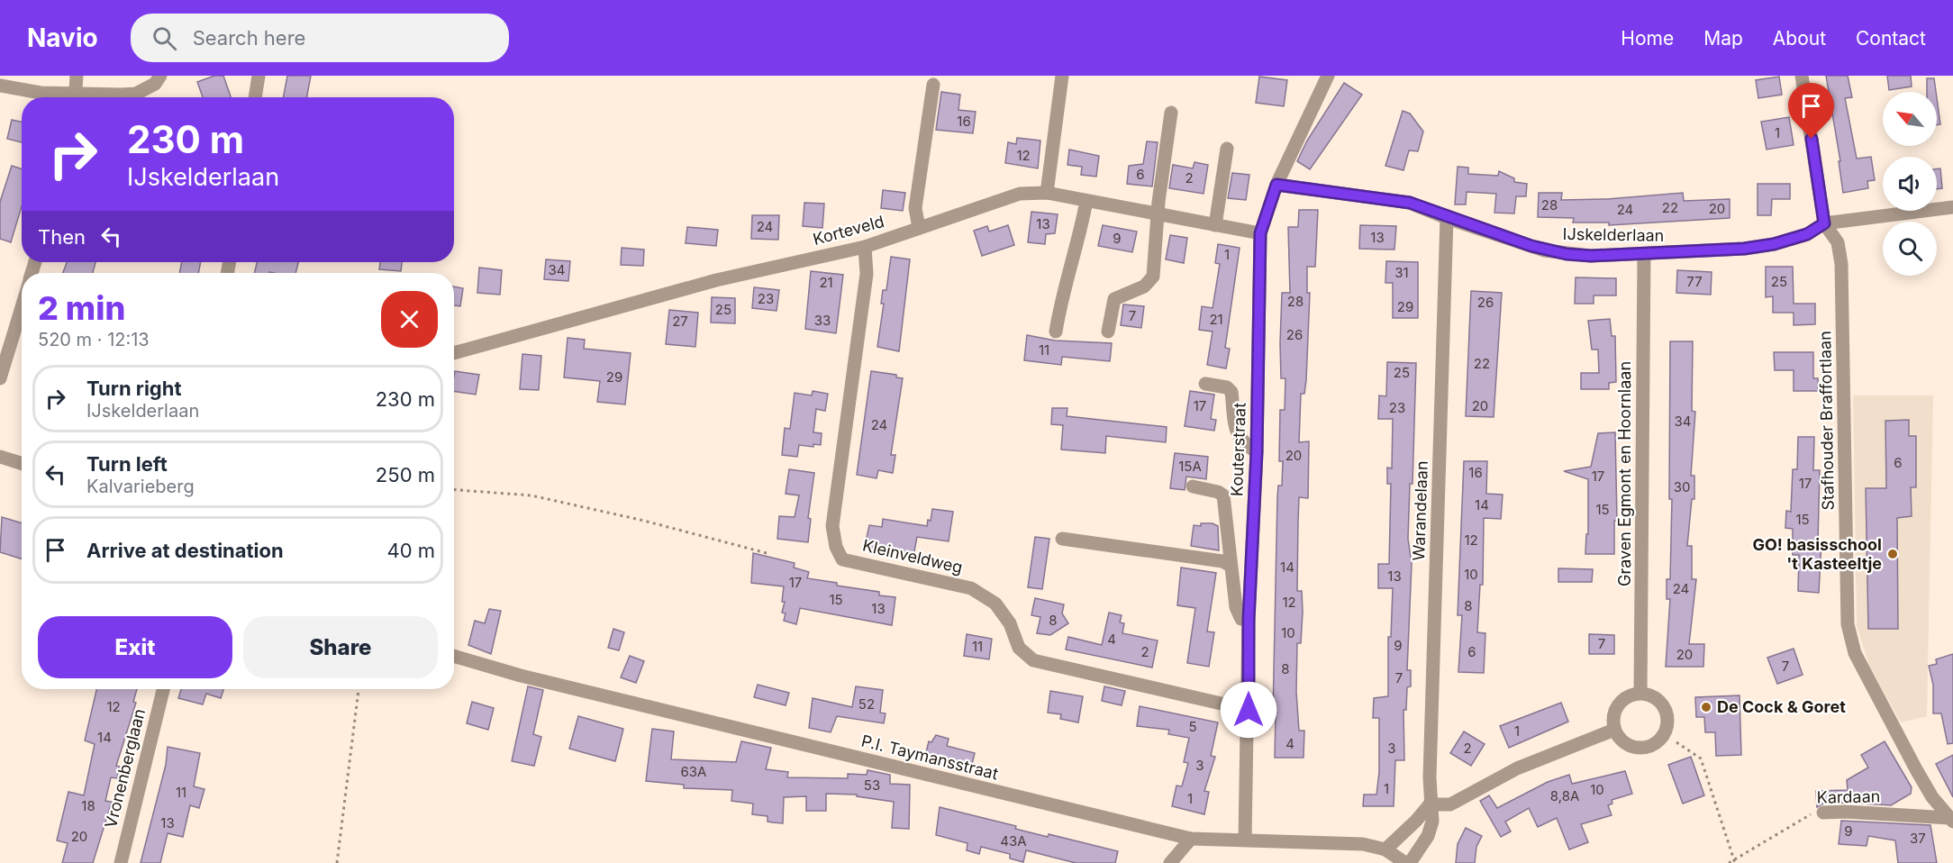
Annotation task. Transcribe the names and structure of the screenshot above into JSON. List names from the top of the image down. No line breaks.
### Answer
{"streets":{"street":["Korteveld","IJskelderlaan","Stafhouder Braffortlaan","Kouterstraat","Graven Egmont en Hoornlaan","Warandelaan","Kleinveldweg","P.I. Taymansstraat","Vronenberglaan","Kardaan"]},"crossings":[["Korteveld","Kouterstraat"],["Korteveld","Kleinveldweg"],["IJskelderlaan","Stafhouder Braffortlaan"],["IJskelderlaan","Kouterstraat"],["IJskelderlaan","Graven Egmont en Hoornlaan"],["IJskelderlaan","Warandelaan"],["Stafhouder Braffortlaan","Kardaan"],["Kouterstraat","Kleinveldweg"],["Kouterstraat","P.I. Taymansstraat"]],"places":["GO! basisschool 't Kasteeltje","De Cock & Goret"],"house_numbers":["16","1","12","6","2","28","22","20","24","13","24","13","9","1","34","31","77","25","21","23","28","26","29","25","7","21","33","27","26","11","22","25","29","17","20","23","34","24","20","6","15A","16","17","17","30","14","15","15","12","14","10","13","17","24","15","12","8","13","8","10","4","7","9","11","2","6","20","7","8","7","52","12","5","1","14","4","3","2","3","63A","53","1","10","11","8,8A","1","18","13","9","20","37","43A"],"north":"top left","page":{"header":"Navio","search":"Search here","nav":["Home","Map","About","Contact"],"turn":["230 m","IJskelderlaan"],"then":"Then","heading":["2 min","520 m · 12:13"],"list":[{"name":"Turn right","note":"IJskelderlaan","value":"230 m"},{"name":"Turn left","note":"Kalvarieberg","value":"250 m"},{"name":"Arrive at destination","value":"40 m"}],"buttons":["Exit","Share"]}}
